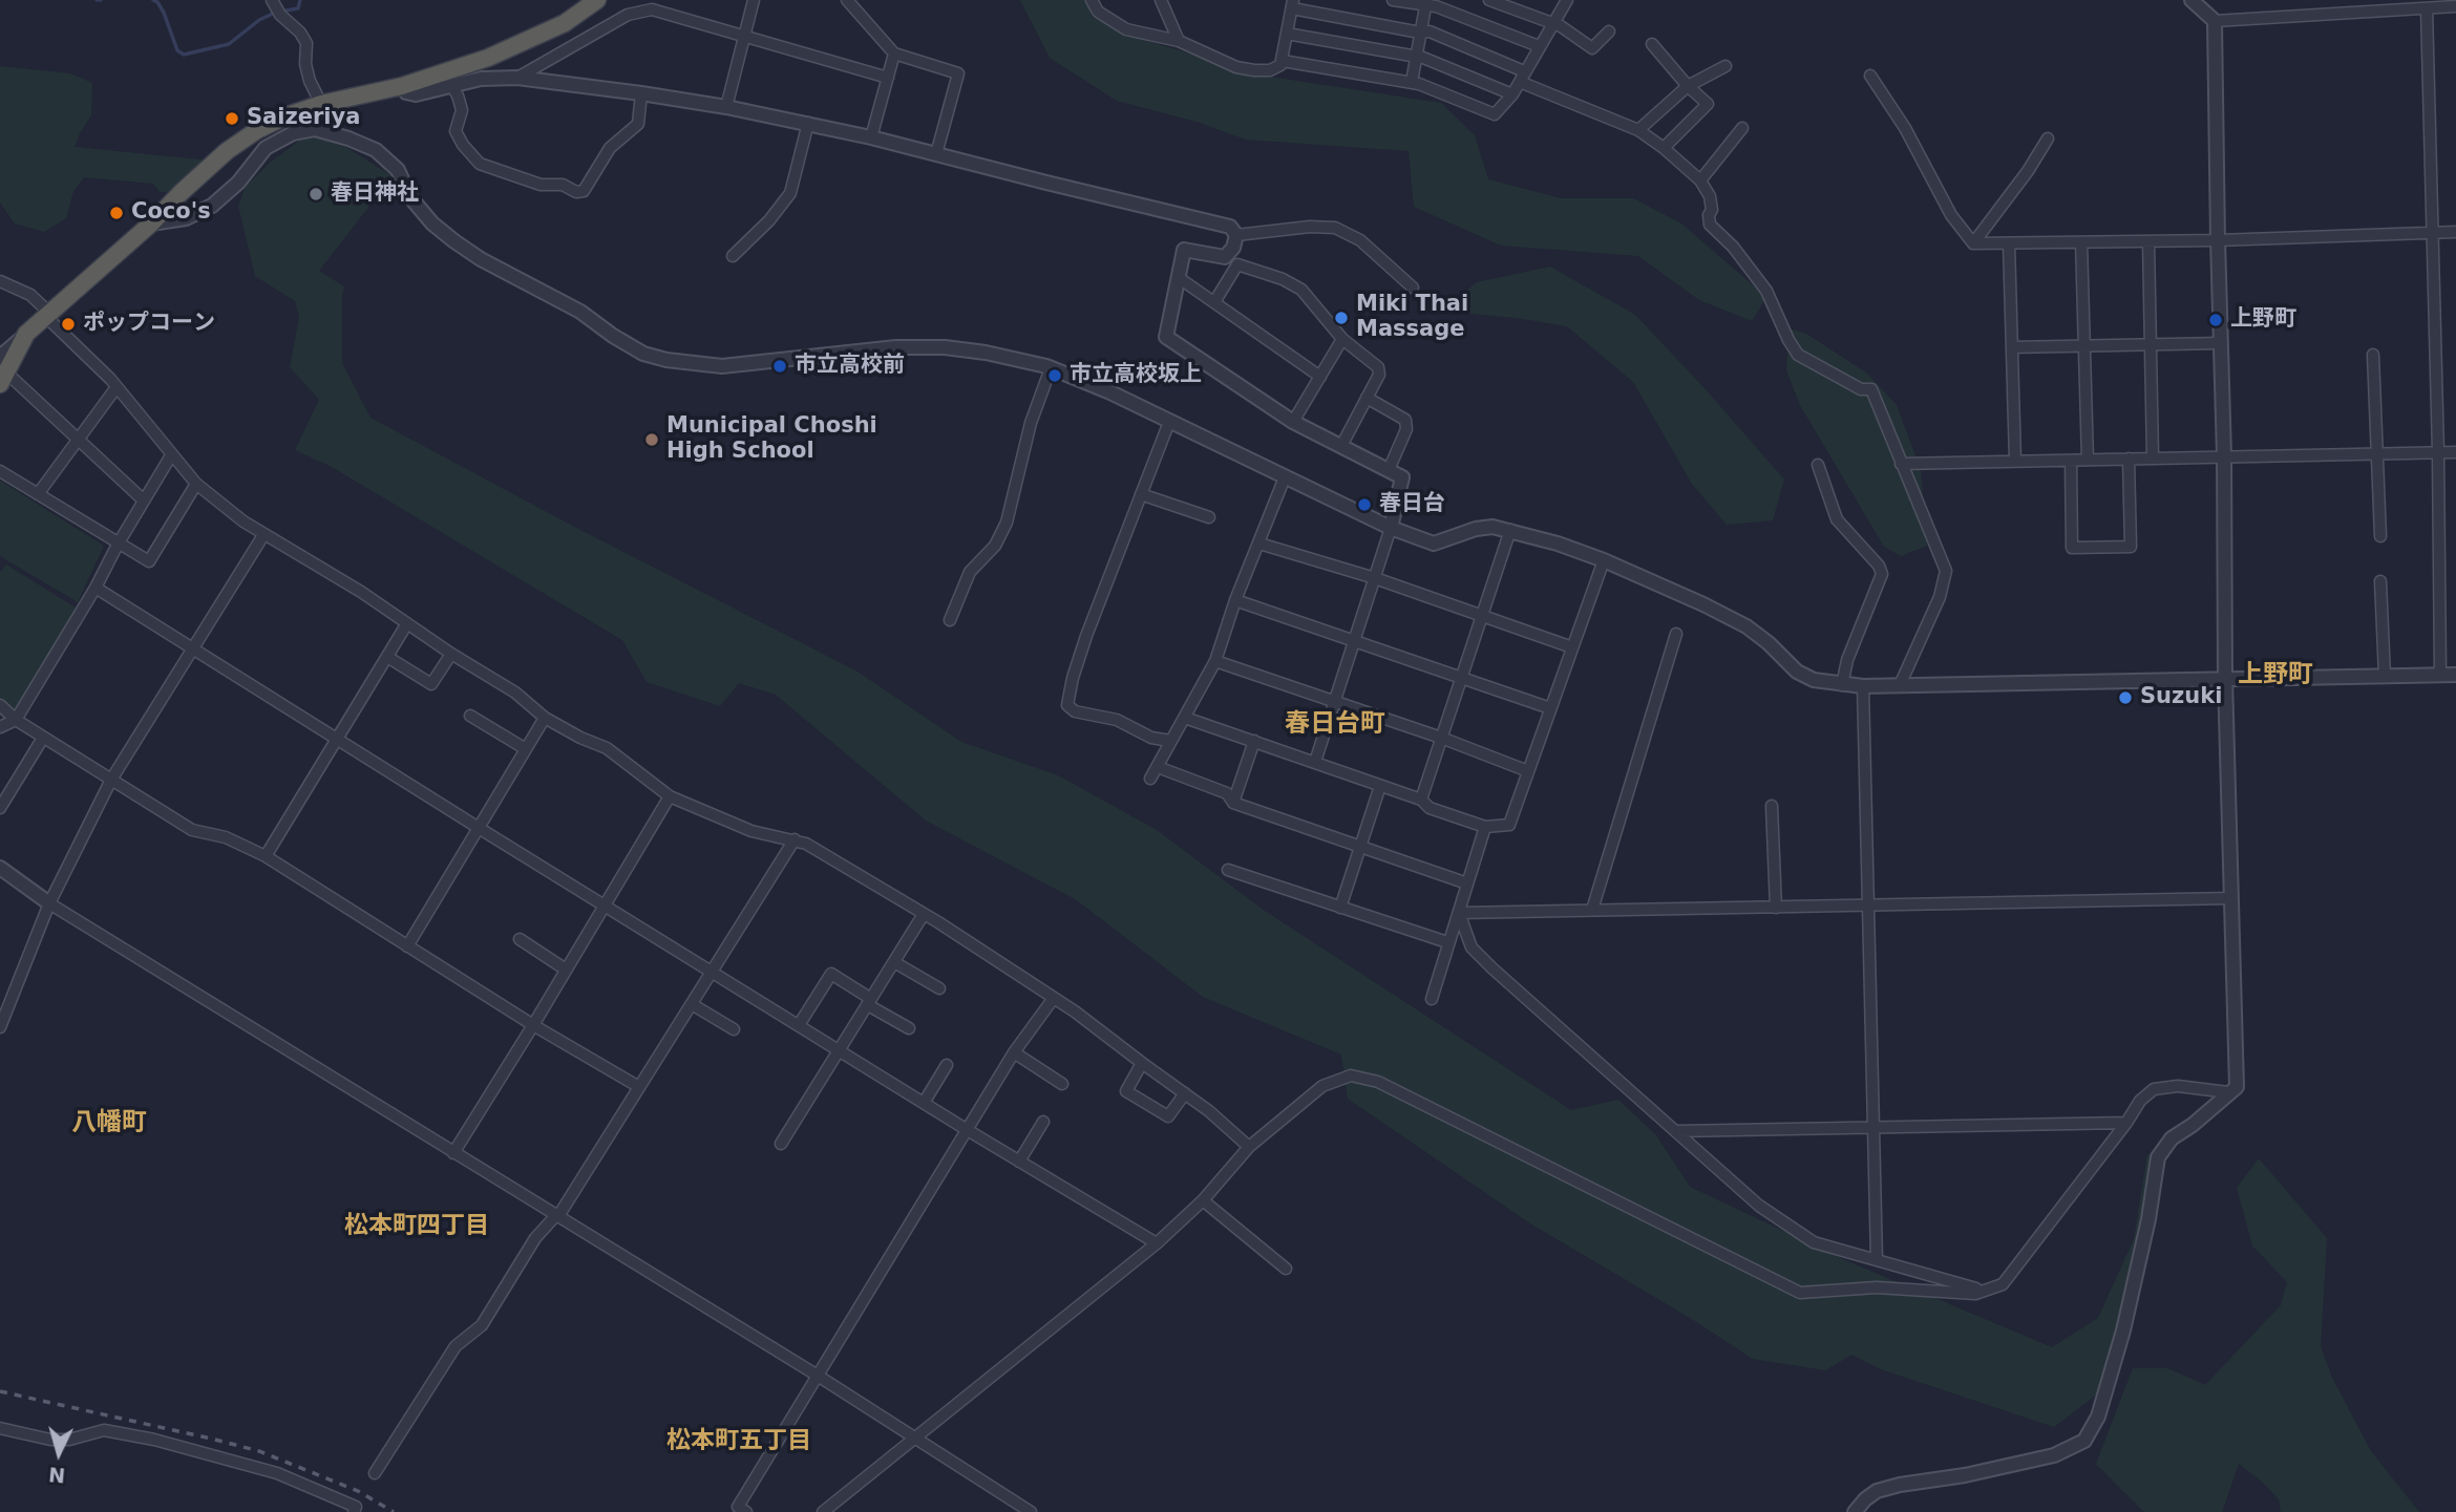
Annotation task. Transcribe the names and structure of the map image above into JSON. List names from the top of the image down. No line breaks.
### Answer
{"districts":["上野町","春日台町","八幡町","松本町四丁目","松本町五丁目"],"places":["Saizeriya","春日神社","Coco's","Miki Thai Massage","上野町","ポップコーン","市立高校前","市立高校坂上","Municipal Choshi High School","春日台","Suzuki"],"north":"bottom"}
